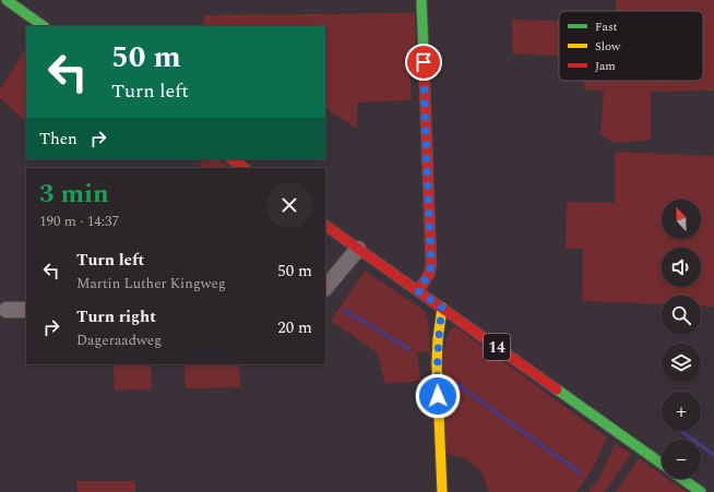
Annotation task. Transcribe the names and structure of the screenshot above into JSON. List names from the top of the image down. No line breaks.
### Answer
{"streets":{"main road":["14"]},"legend":["Fast","Slow","Jam"],"north":"top","page":{"turn":["50 m","Turn left"],"then":"Then","heading":["3 min","190 m · 14:37"],"map_buttons":["+","−"],"list":[{"name":"Turn left","note":"Martin Luther Kingweg","value":"50 m"},{"name":"Turn right","note":"Dageraadweg","value":"20 m"}]}}
